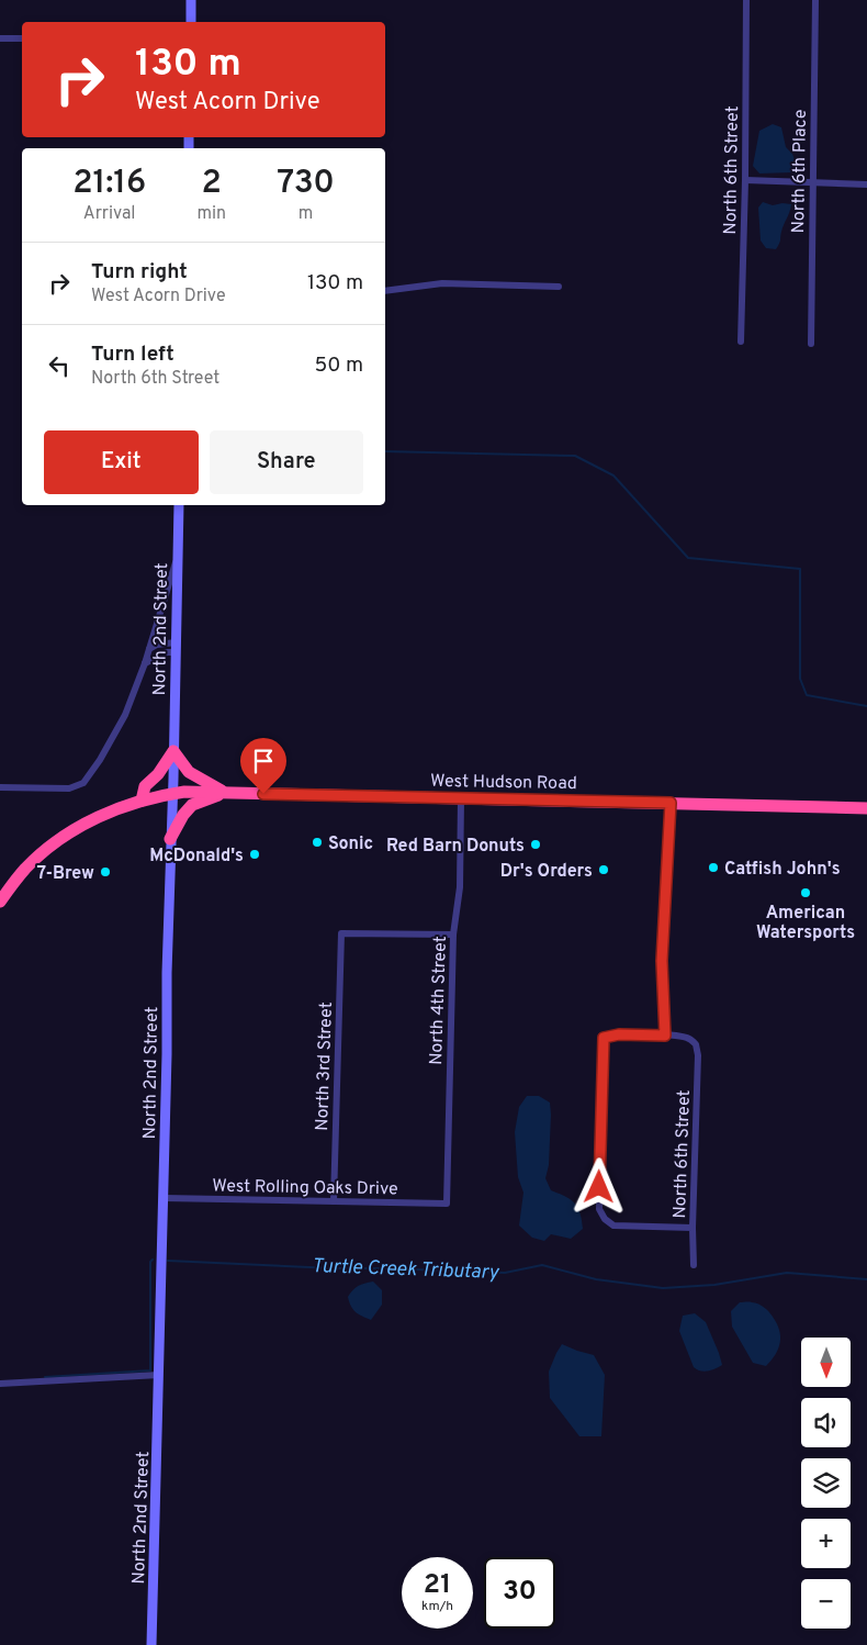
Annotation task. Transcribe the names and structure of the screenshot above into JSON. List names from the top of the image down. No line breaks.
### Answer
{"streets":{"highway":["West Hudson Road"],"main road":["North 2nd Street"],"street":["North 6th Street","North 6th Place","North 4th Street","North 3rd Street","West Rolling Oaks Drive"]},"crossings":[["North 2nd Street","West Hudson Road"],["North 2nd Street","West Rolling Oaks Drive"],["West Hudson Road","North 4th Street"],["North 4th Street","North 3rd Street"],["North 4th Street","West Rolling Oaks Drive"],["North 3rd Street","West Rolling Oaks Drive"]],"water":["Turtle Creek Tributary"],"places":["Sonic","Red Barn Donuts","McDonald's","Catfish John's","Dr's Orders","7-Brew","American Watersports"],"north":"bottom","page":{"turn":["130 m","West Acorn Drive"],"eta":["21:16","Arrival","2","min","730","m"],"list":[{"name":"Turn right","note":"West Acorn Drive","value":"130 m"},{"name":"Turn left","note":"North 6th Street","value":"50 m"}],"buttons":["Exit","Share"],"map_buttons":["+","−"],"speed":"21 km/h","limit":"30"}}
